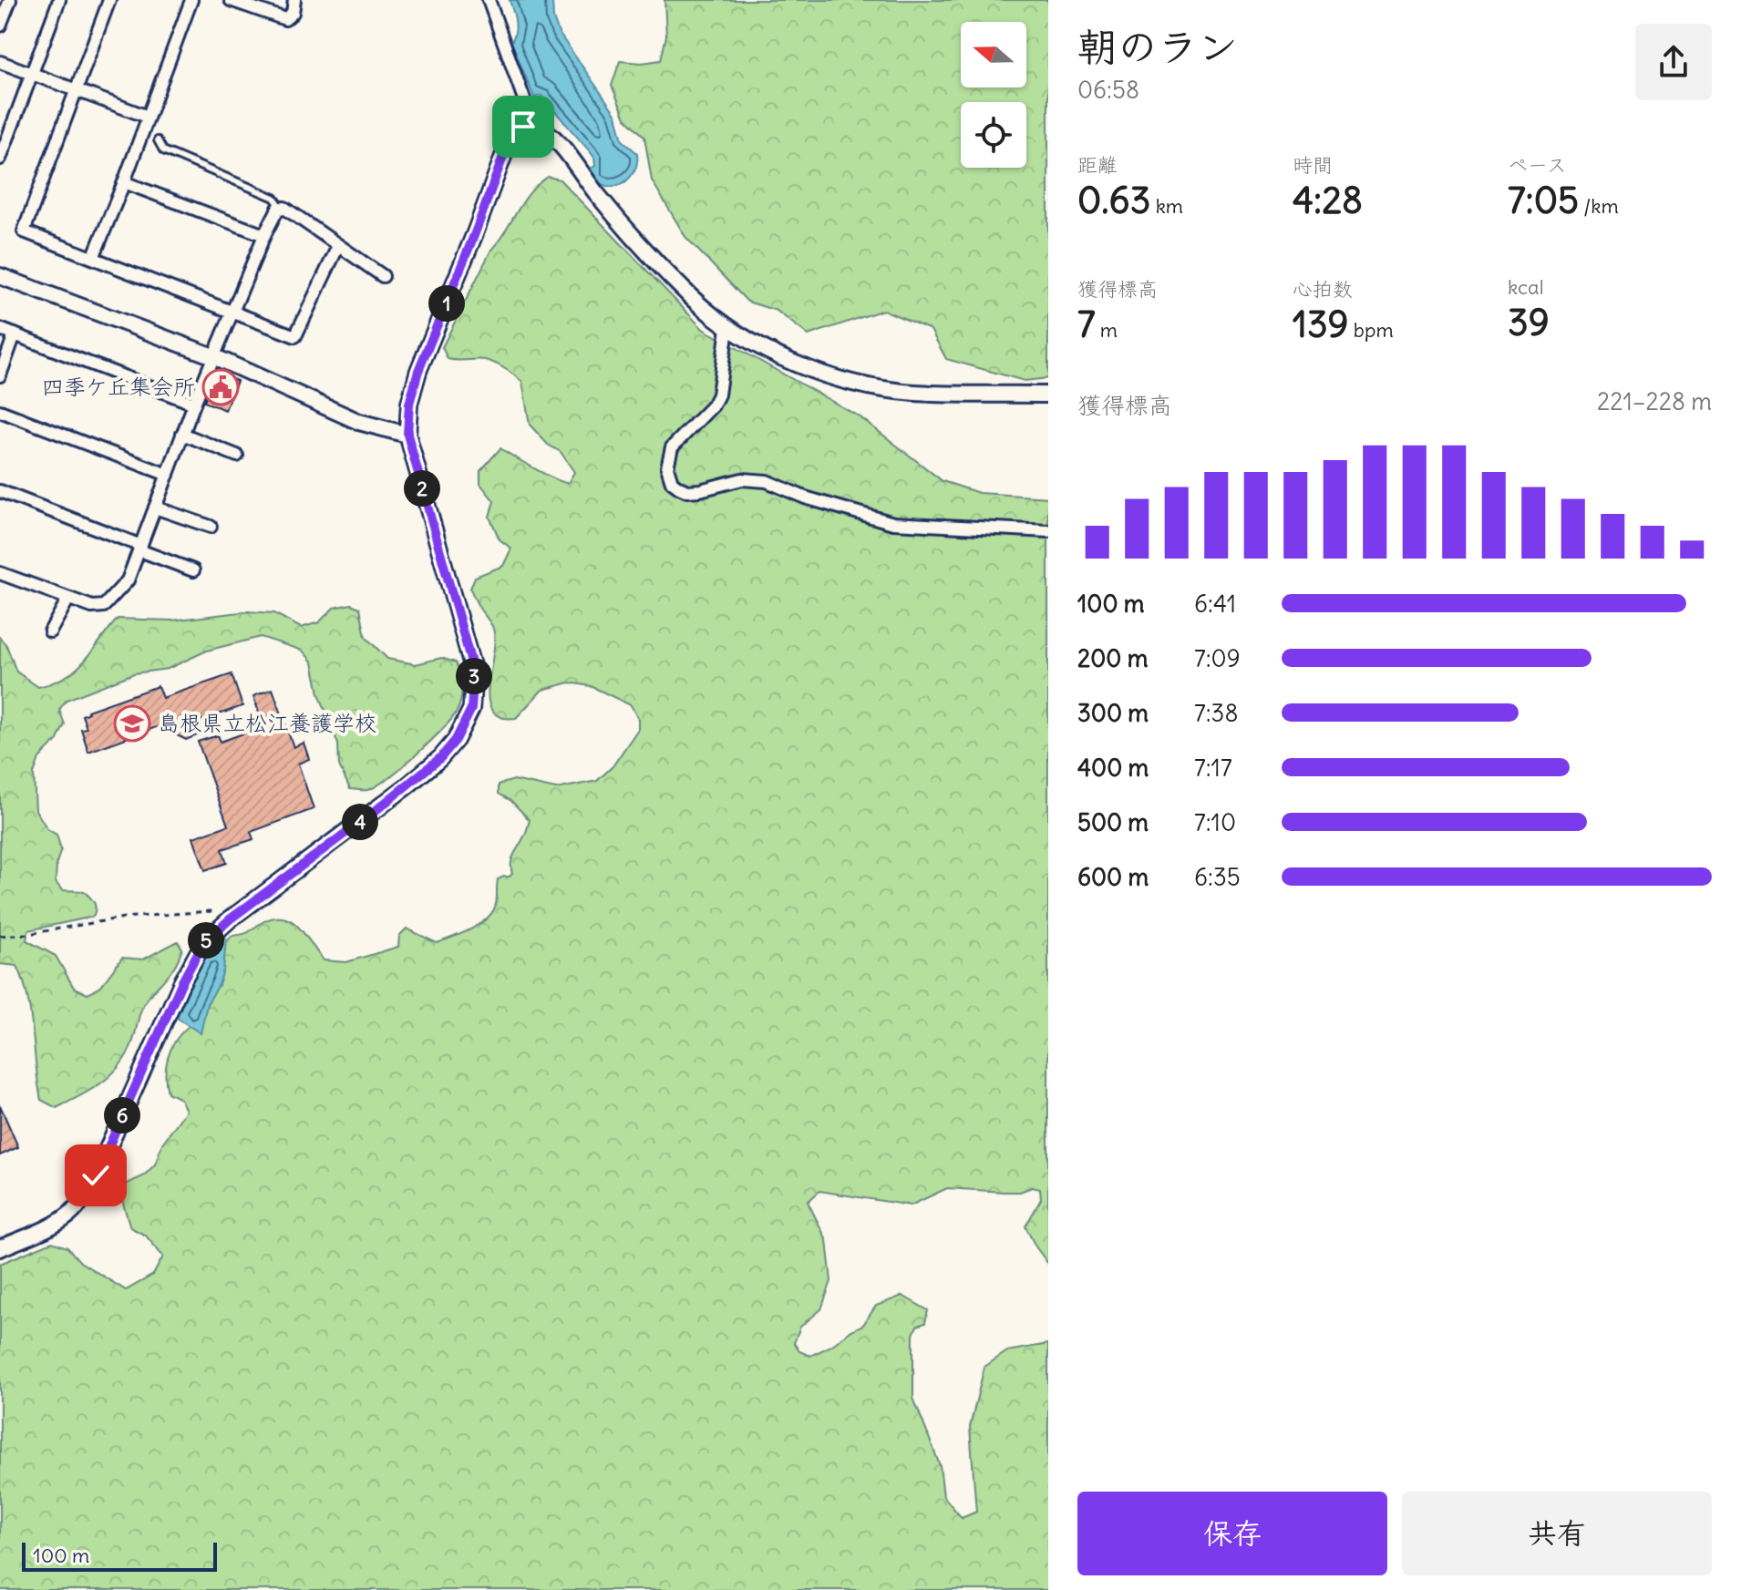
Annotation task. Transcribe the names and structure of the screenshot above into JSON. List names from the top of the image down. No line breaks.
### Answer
{"places":{"public building":["四季ケ丘集会所"],"school or university":["島根県立松江養護学校"]},"scale_bar":"100 m","north":"left","page":{"heading":["朝のラン","06:58"],"stats":[["距離","0.63 km"],["時間","4:28"],["ペース","7:05 /km"],["獲得標高","7 m"],["心拍数","139 bpm"],["kcal","39"]],"pins":["1","2","3","4","5","6"],"chart":["獲得標高","221–228 m"],"list":[{"name":"100 m","note":"6:41"},{"name":"200 m","note":"7:09"},{"name":"300 m","note":"7:38"},{"name":"400 m","note":"7:17"},{"name":"500 m","note":"7:10"},{"name":"600 m","note":"6:35"}],"buttons":["保存","共有"],"scale":"100 m"}}
